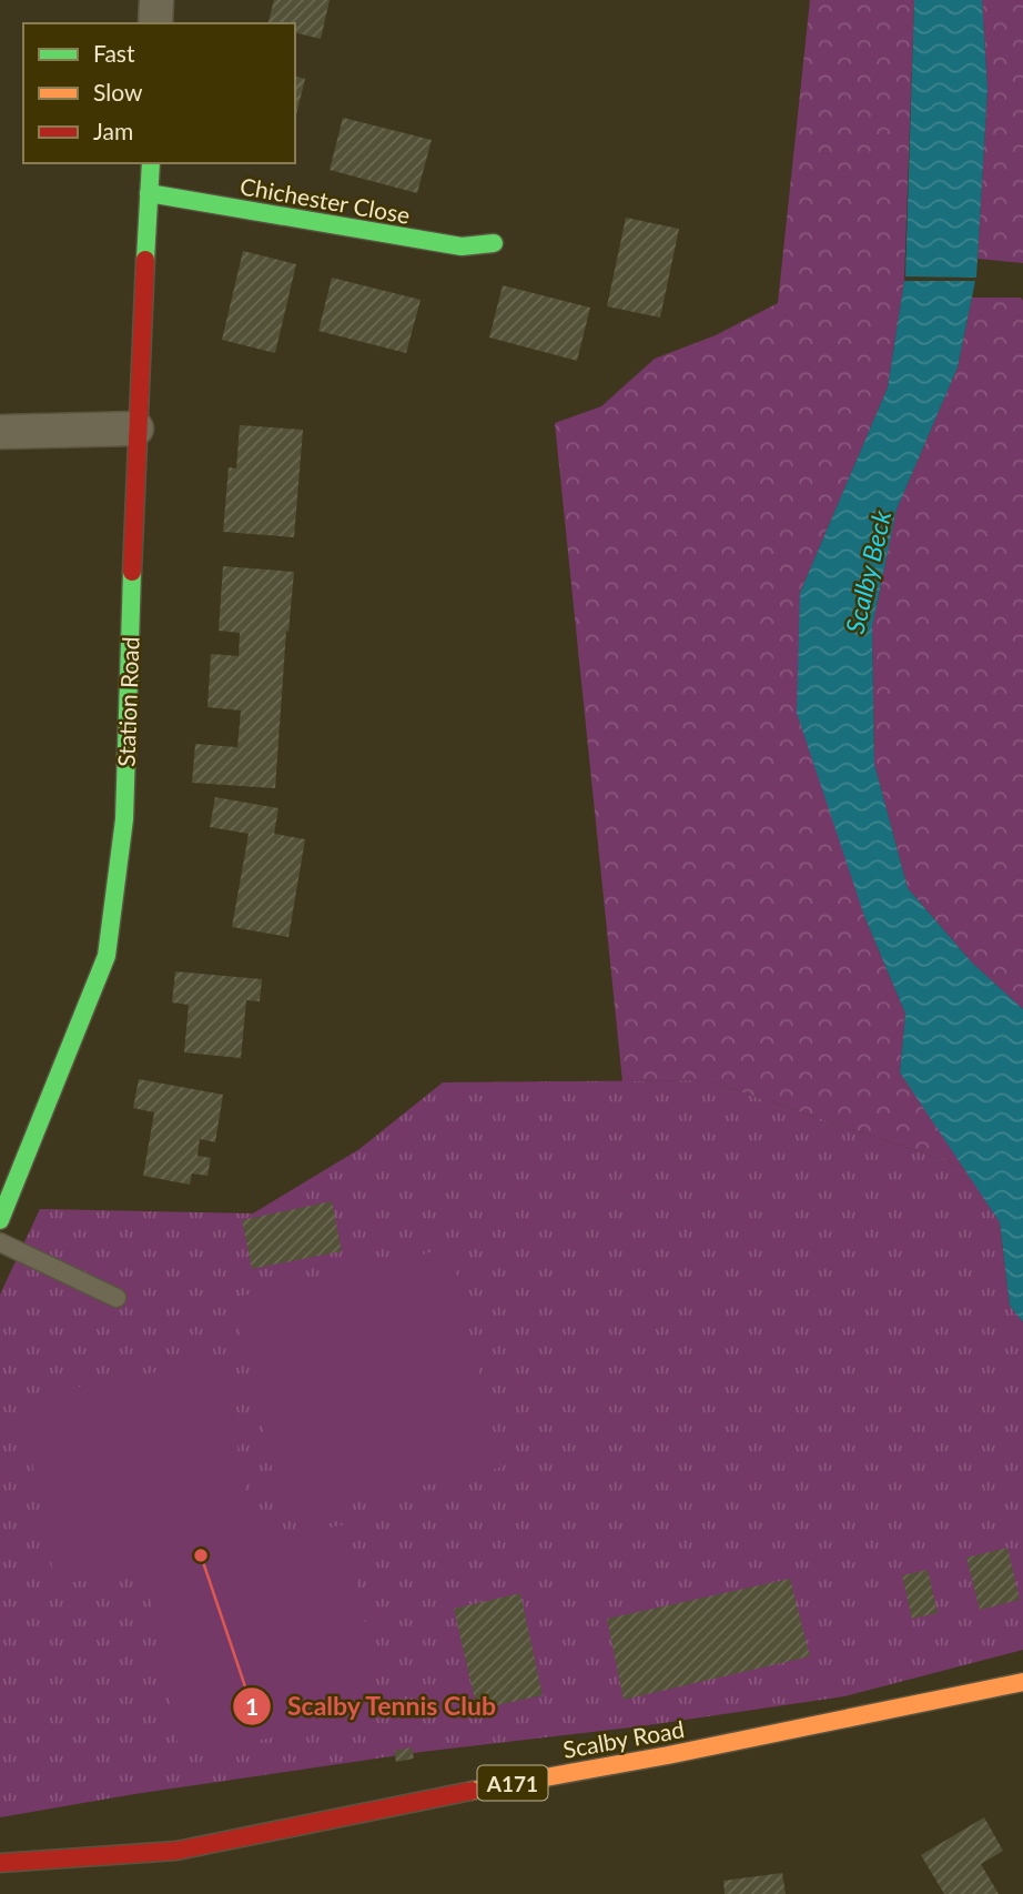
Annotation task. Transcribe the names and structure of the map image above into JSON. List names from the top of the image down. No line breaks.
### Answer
{"streets":{"main road":["Chichester Close","Station Road","Scalby Road","A171"]},"crossings":[["Chichester Close","Station Road"]],"water":["Scalby Beck"],"places":["Scalby Tennis Club"],"legend":["Fast","Slow","Jam"]}
